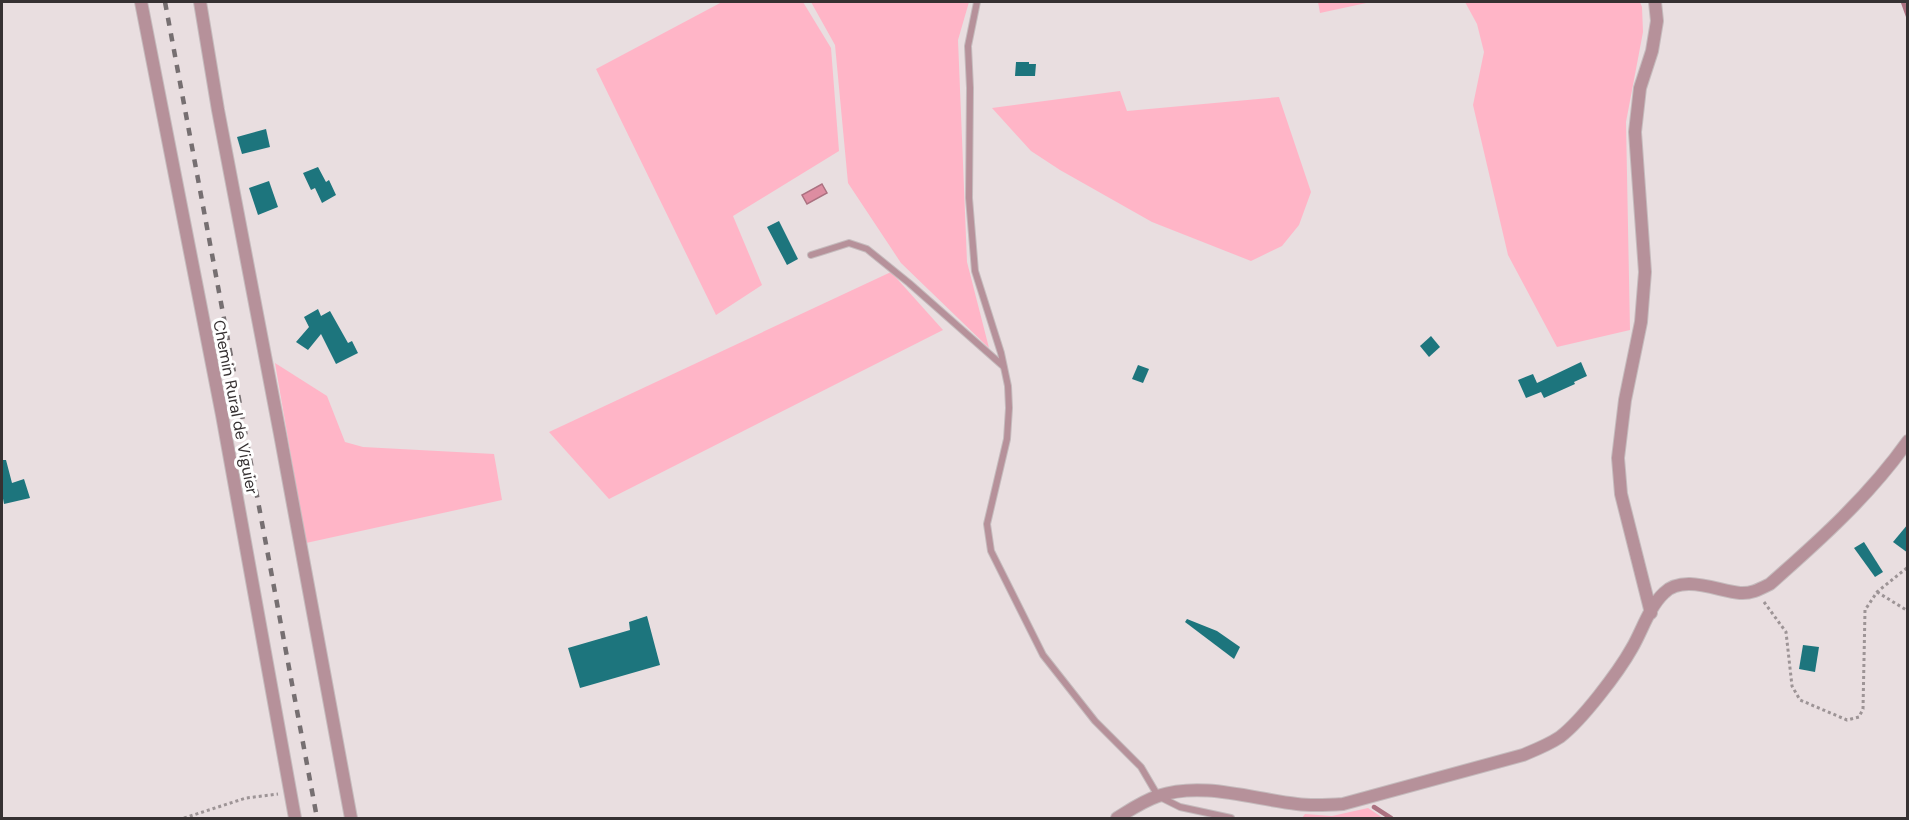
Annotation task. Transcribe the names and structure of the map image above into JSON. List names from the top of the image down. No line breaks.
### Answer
{"streets":{"street":["Chemin Rural de Viguier"]}}
